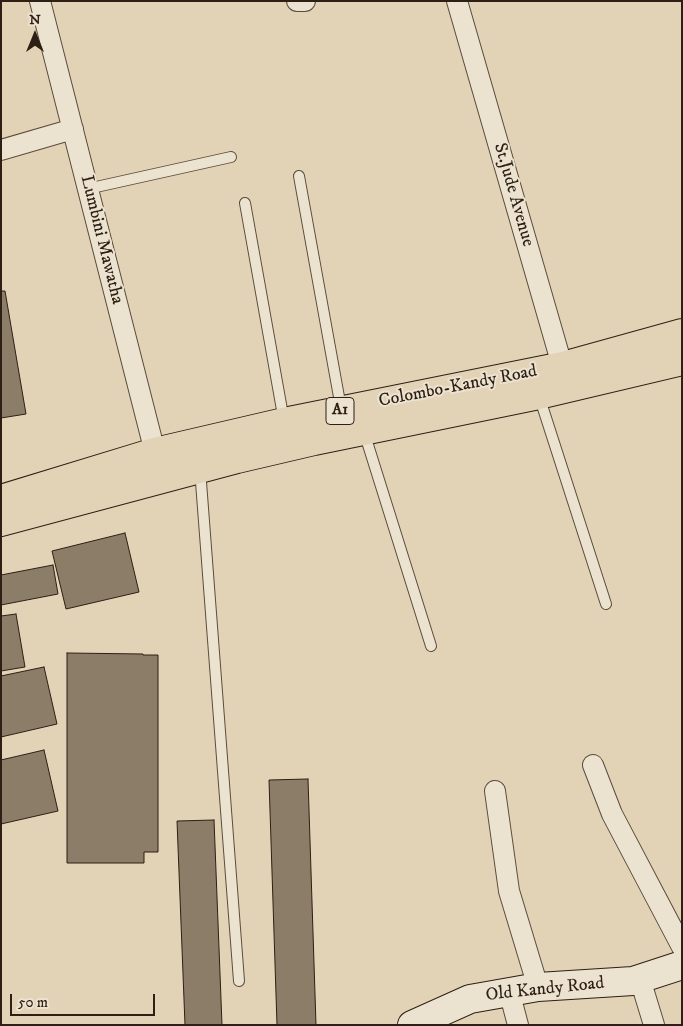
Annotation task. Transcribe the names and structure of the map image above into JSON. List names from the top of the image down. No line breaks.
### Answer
{"streets":{"highway":["Colombo-Kandy Road","A1"],"street":["St.Jude Avenue","Lumbini Mawatha","Old Kandy Road"]},"crossings":[["St.Jude Avenue","Colombo-Kandy Road"],["Lumbini Mawatha","Colombo-Kandy Road"]],"scale_bar":"50 m","north":"top"}
